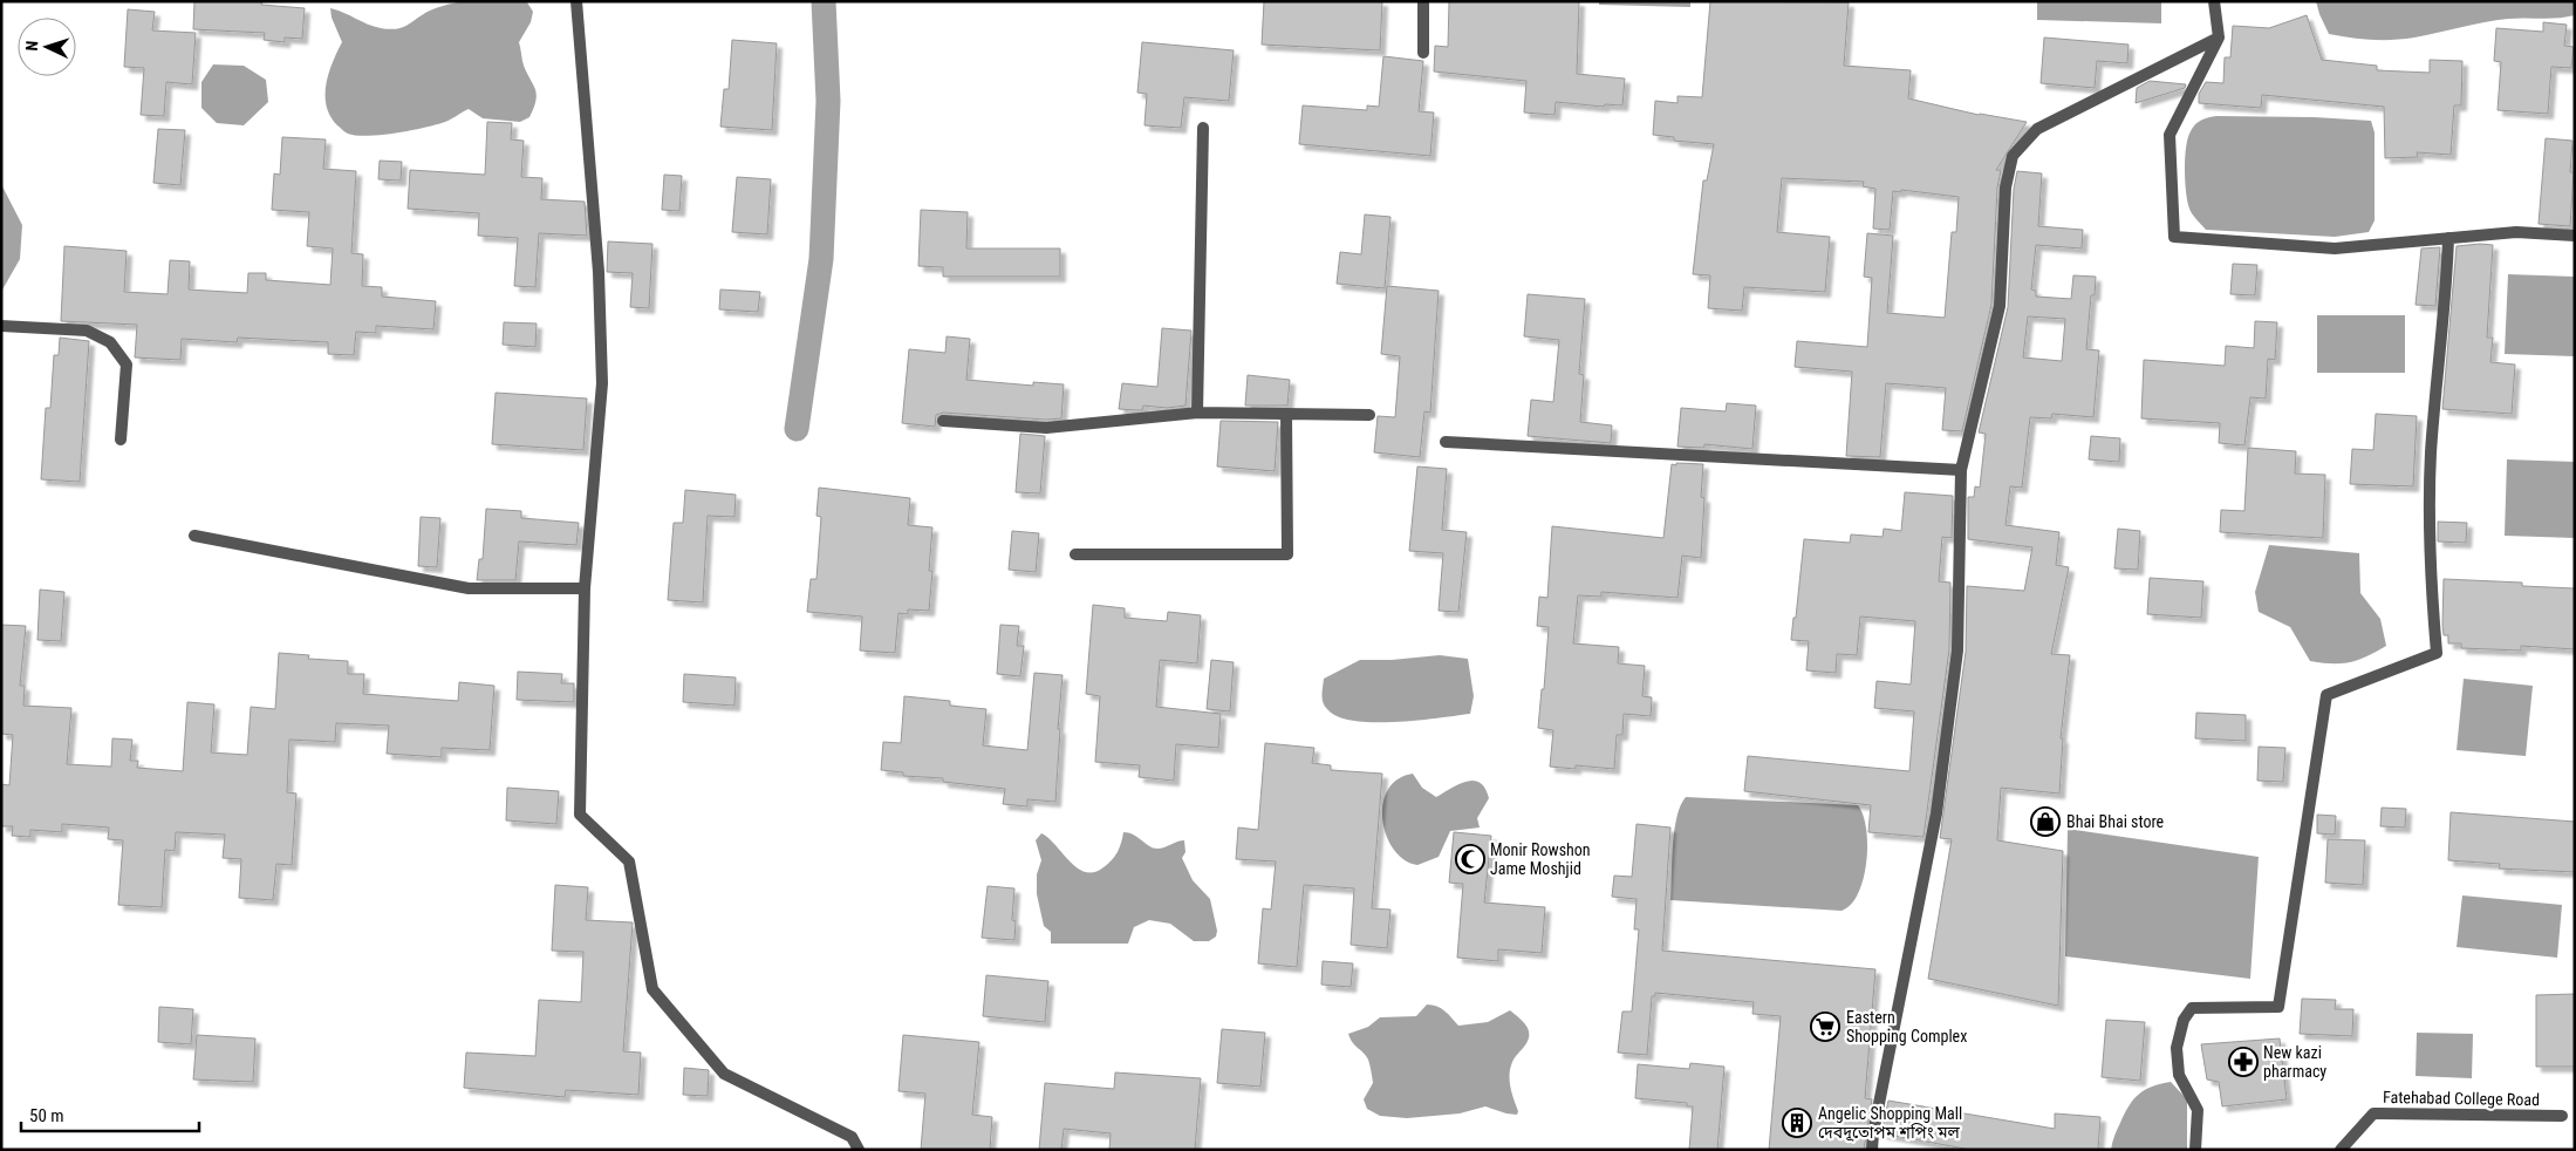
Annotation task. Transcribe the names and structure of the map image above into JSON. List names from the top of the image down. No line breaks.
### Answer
{"streets":{"street":["Fatehabad College Road"]},"places":{"shop":["Bhai Bhai store"],"mosque":["Monir Rowshon Jame Moshjid"],"supermarket":["Eastern Shopping Complex"],"pharmacy":["New kazi pharmacy"],"building":["Angelic Shopping Mall দেবদূতোপম শপিং মল"]},"scale_bar":"50 m","north":"left"}
